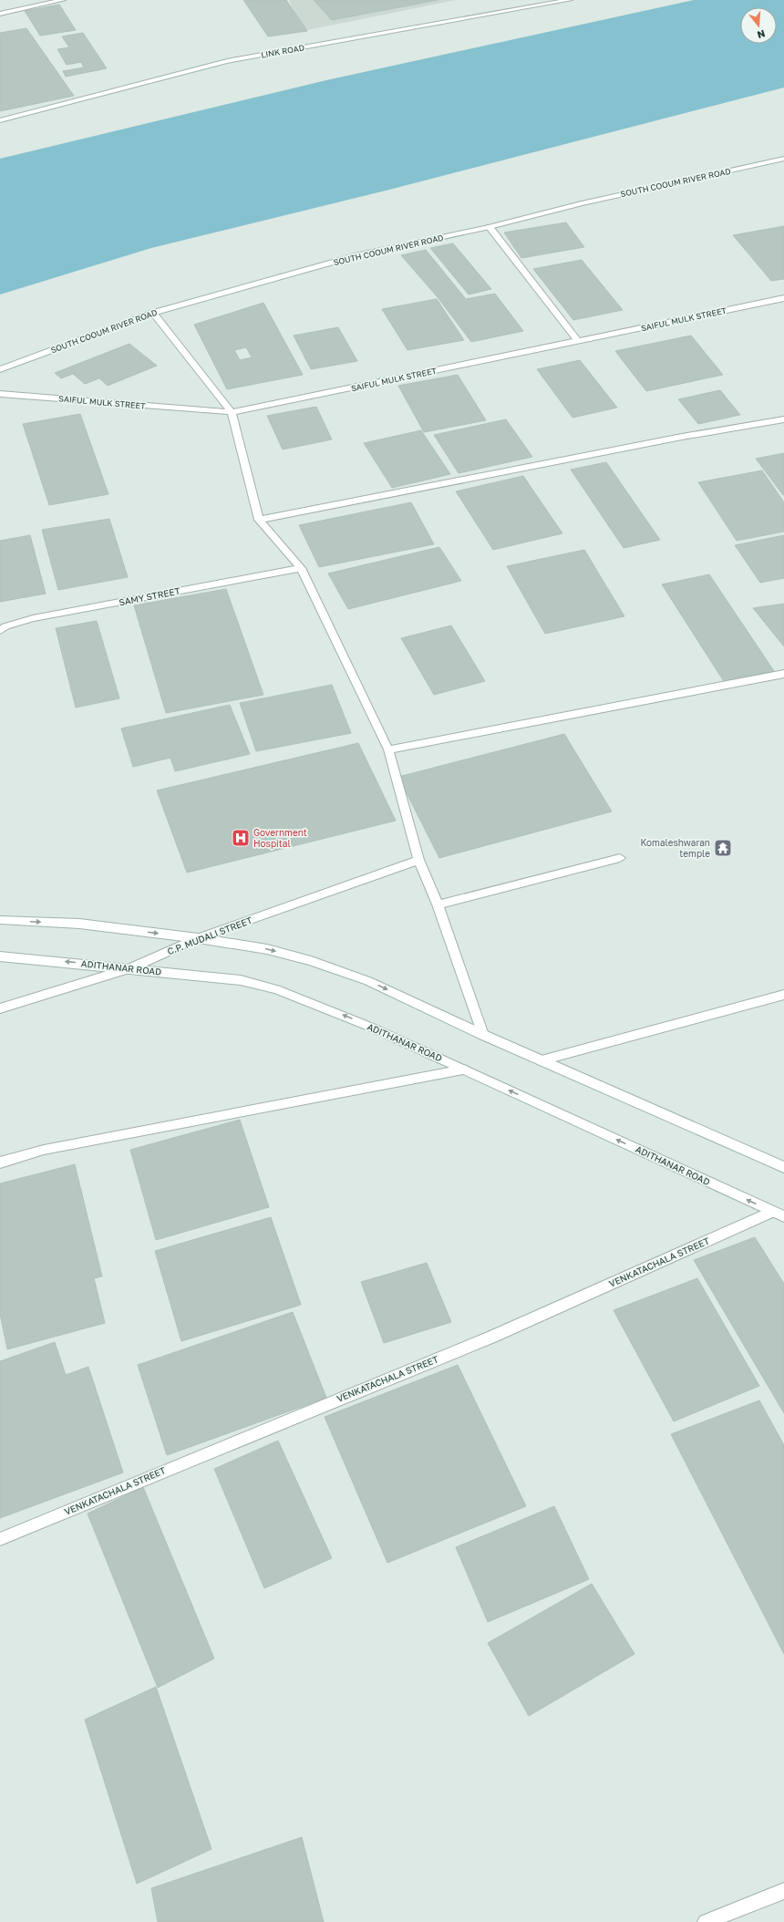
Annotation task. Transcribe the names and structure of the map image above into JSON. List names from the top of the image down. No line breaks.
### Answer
{"streets":{"street":["LINK ROAD","SOUTH COOUM RIVER ROAD","SAIFUL MULK STREET","SAMY STREET","C.P. MUDALI STREET","ADITHANAR ROAD","VENKATACHALA STREET"]},"crossings":[["C.P. MUDALI STREET","ADITHANAR ROAD"],["ADITHANAR ROAD","VENKATACHALA STREET"]],"places":{"hospital":["Government Hospital"],"temple":["Komaleshwaran temple"]},"north":"bottom"}
